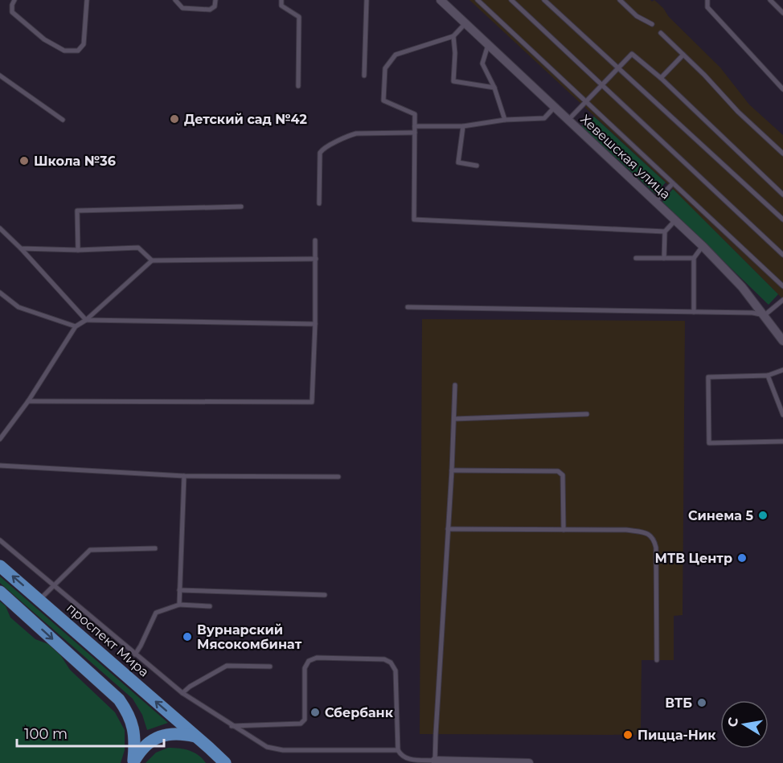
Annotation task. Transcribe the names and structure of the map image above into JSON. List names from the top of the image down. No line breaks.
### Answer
{"streets":{"main road":["проспект Мира"],"street":["Хевешская улица"]},"places":["Детский сад №42","Школа №36","Синема 5","МТВ Центр","Вурнарский Мясокомбинат","ВТБ","Сбербанк","Пицца-Ник"],"scale_bar":"100 m","north":"left"}
